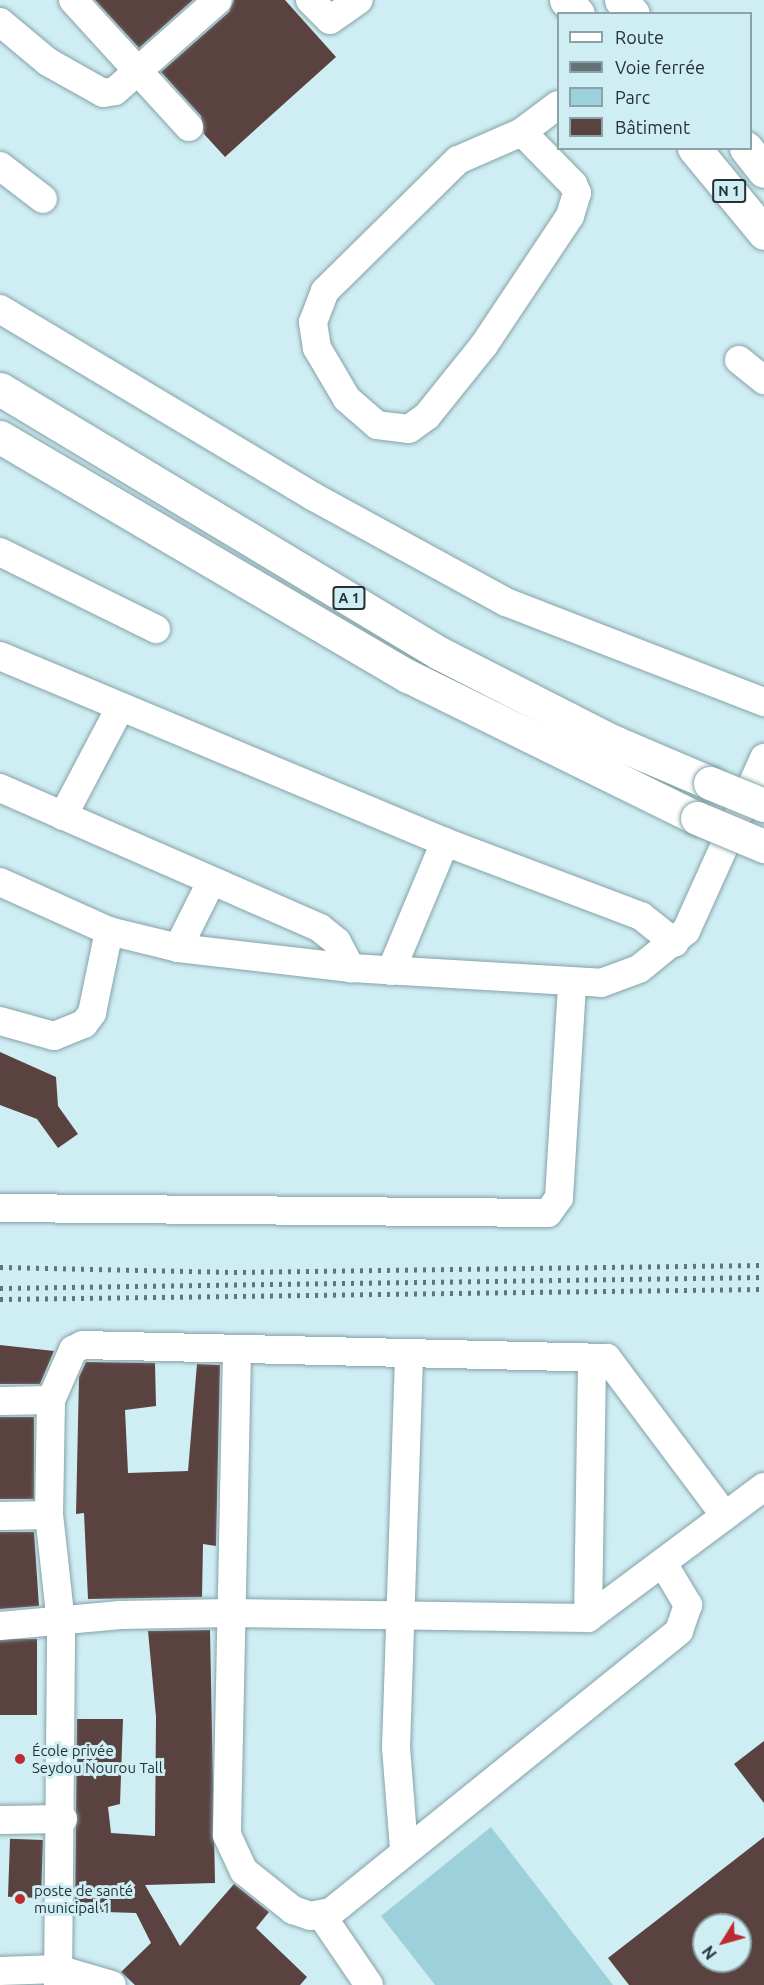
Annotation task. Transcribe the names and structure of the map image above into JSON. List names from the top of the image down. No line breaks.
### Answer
{"streets":{"highway":["N 1","A 1"]},"places":["École privée Seydou Nourou Tall","poste de santé municipal 1"],"legend":["Route","Voie ferrée","Parc","Bâtiment"],"north":"bottom left"}
